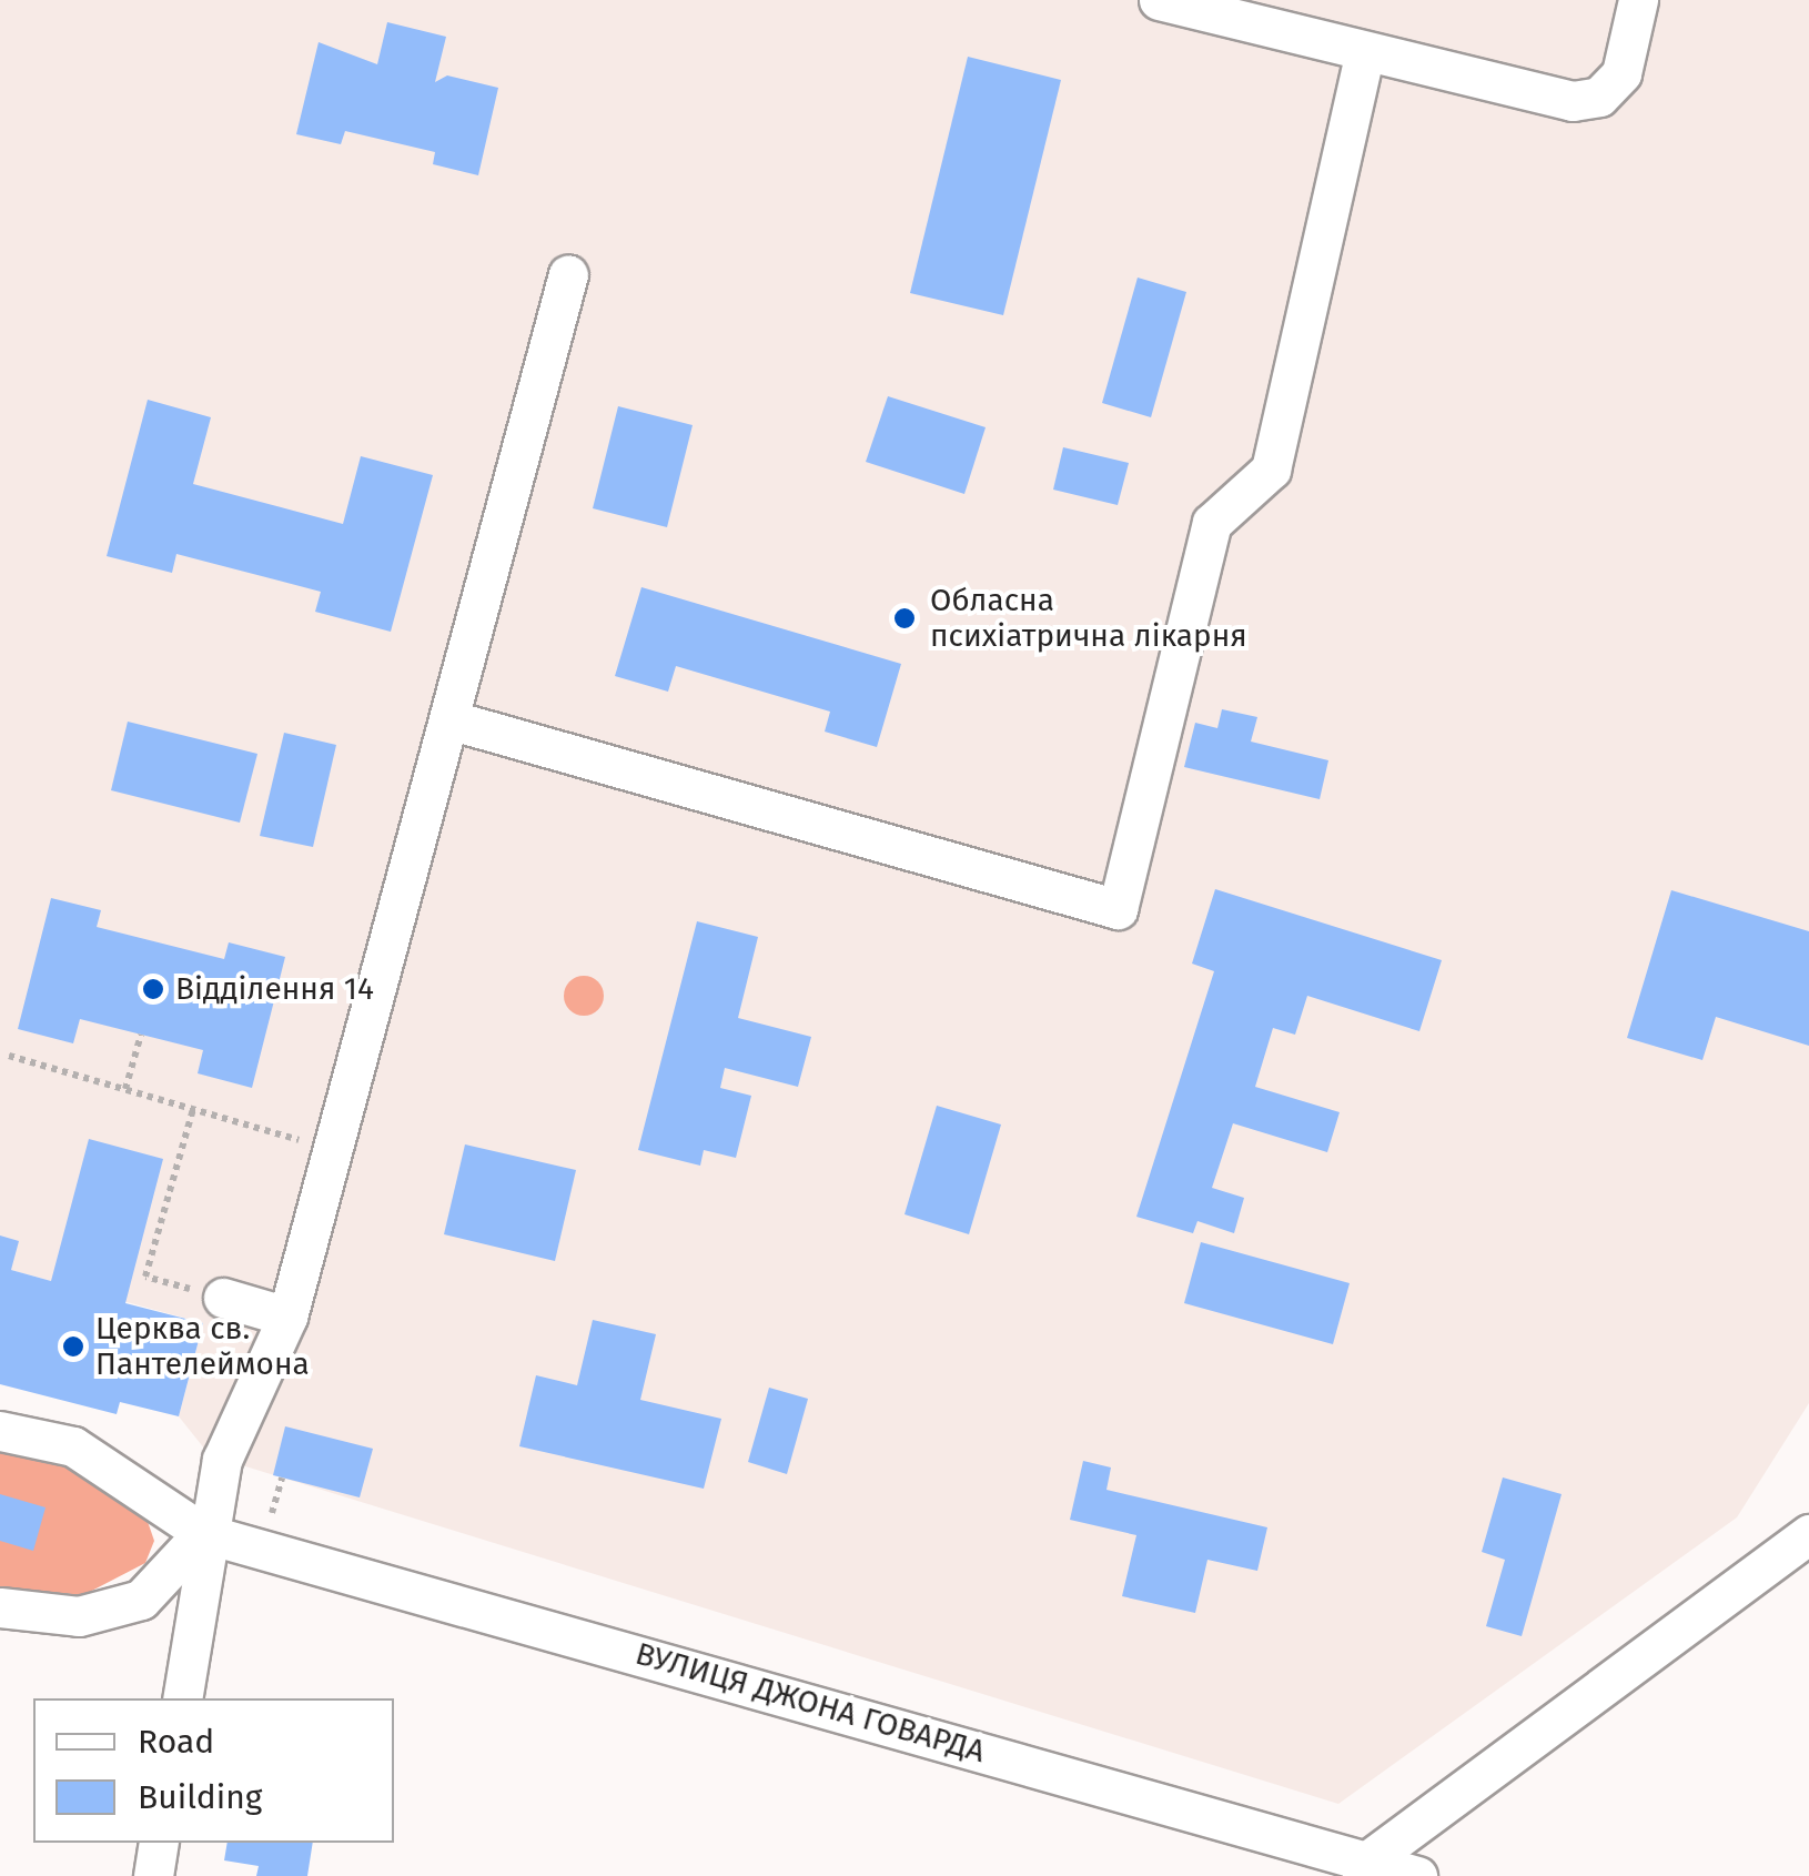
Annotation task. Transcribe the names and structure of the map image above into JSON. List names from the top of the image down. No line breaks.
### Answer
{"streets":{"street":["ВУЛИЦЯ ДЖОНА ГОВАРДА"]},"places":["Обласна психіатрична лікарня","Відділення 14","Церква св. Пантелеймона"],"legend":["Road","Building"]}
